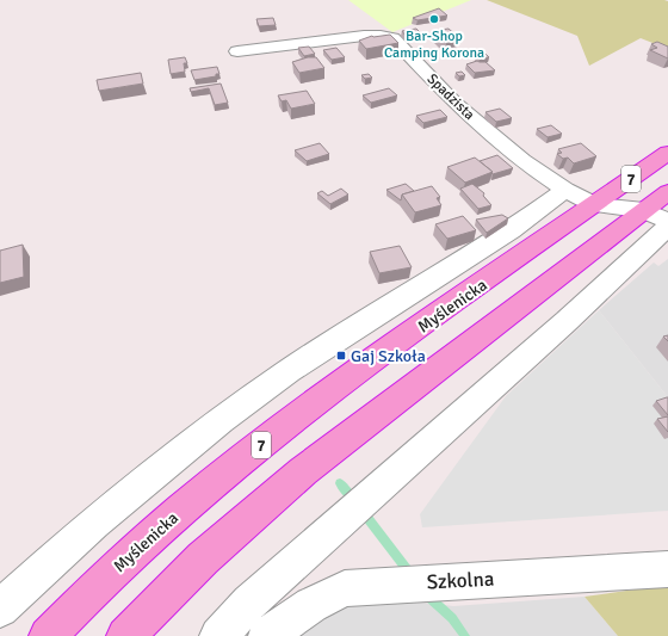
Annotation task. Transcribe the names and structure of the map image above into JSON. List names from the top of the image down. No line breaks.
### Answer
{"streets":{"highway":["7","Myślenicka"],"street":["Spadzista","Szkolna"]},"crossings":[["Spadzista","Myślenicka"]],"places":{"other":["Bar-Shop Camping Korona"],"transit":["Gaj Szkoła"]}}
